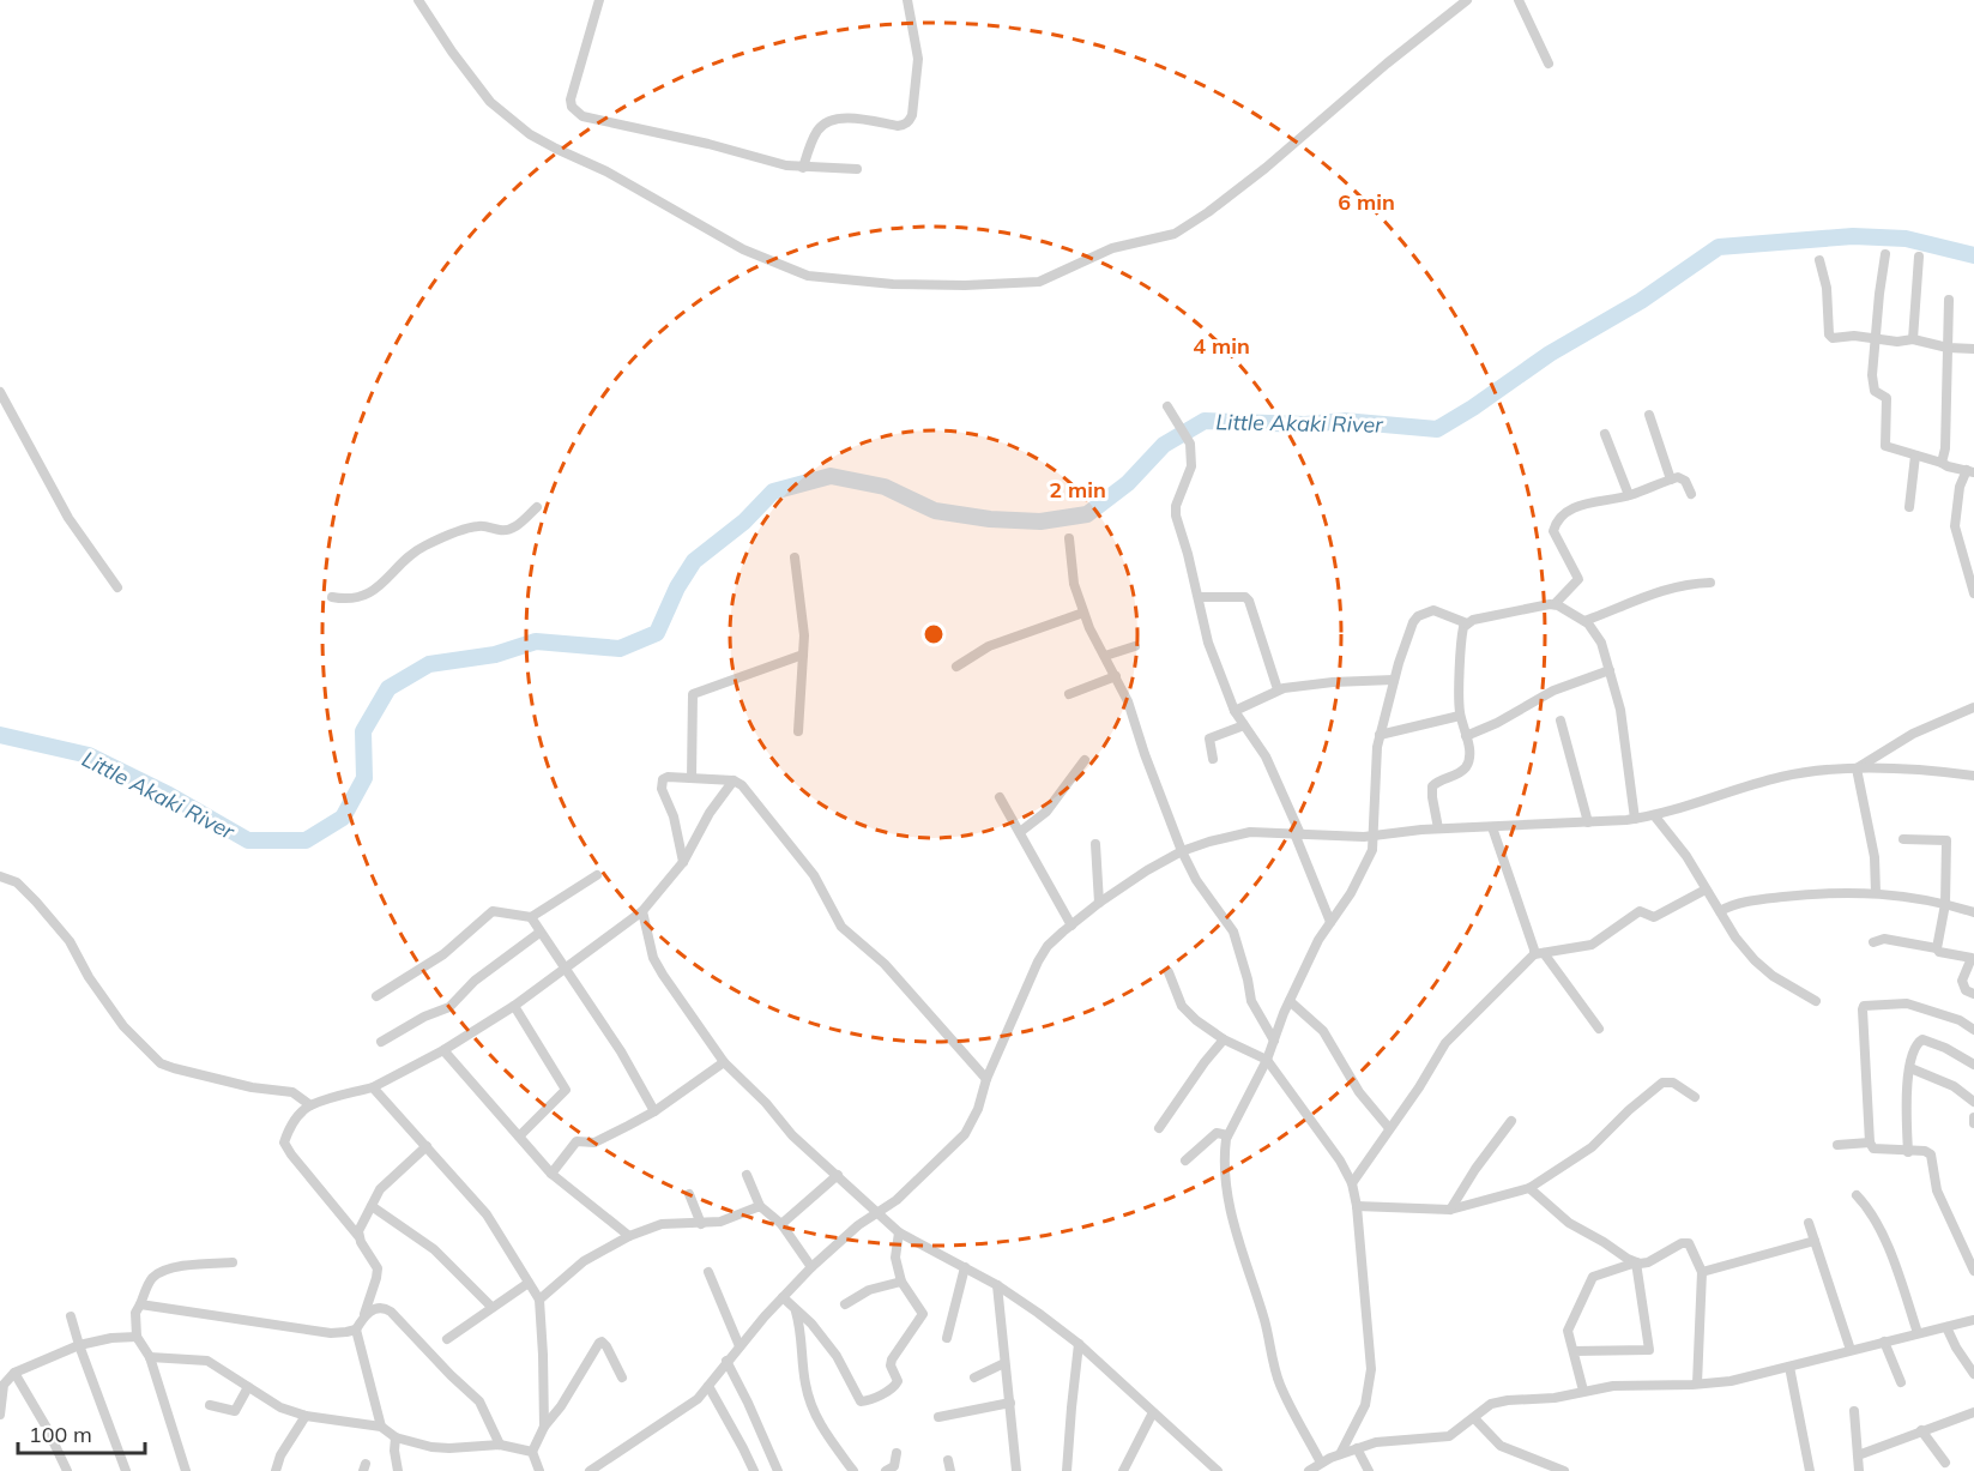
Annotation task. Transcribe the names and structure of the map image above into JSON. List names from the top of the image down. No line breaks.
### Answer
{"water":["Little Akaki River"],"scale_bar":"100 m","rings":["6 min","4 min","2 min"]}
